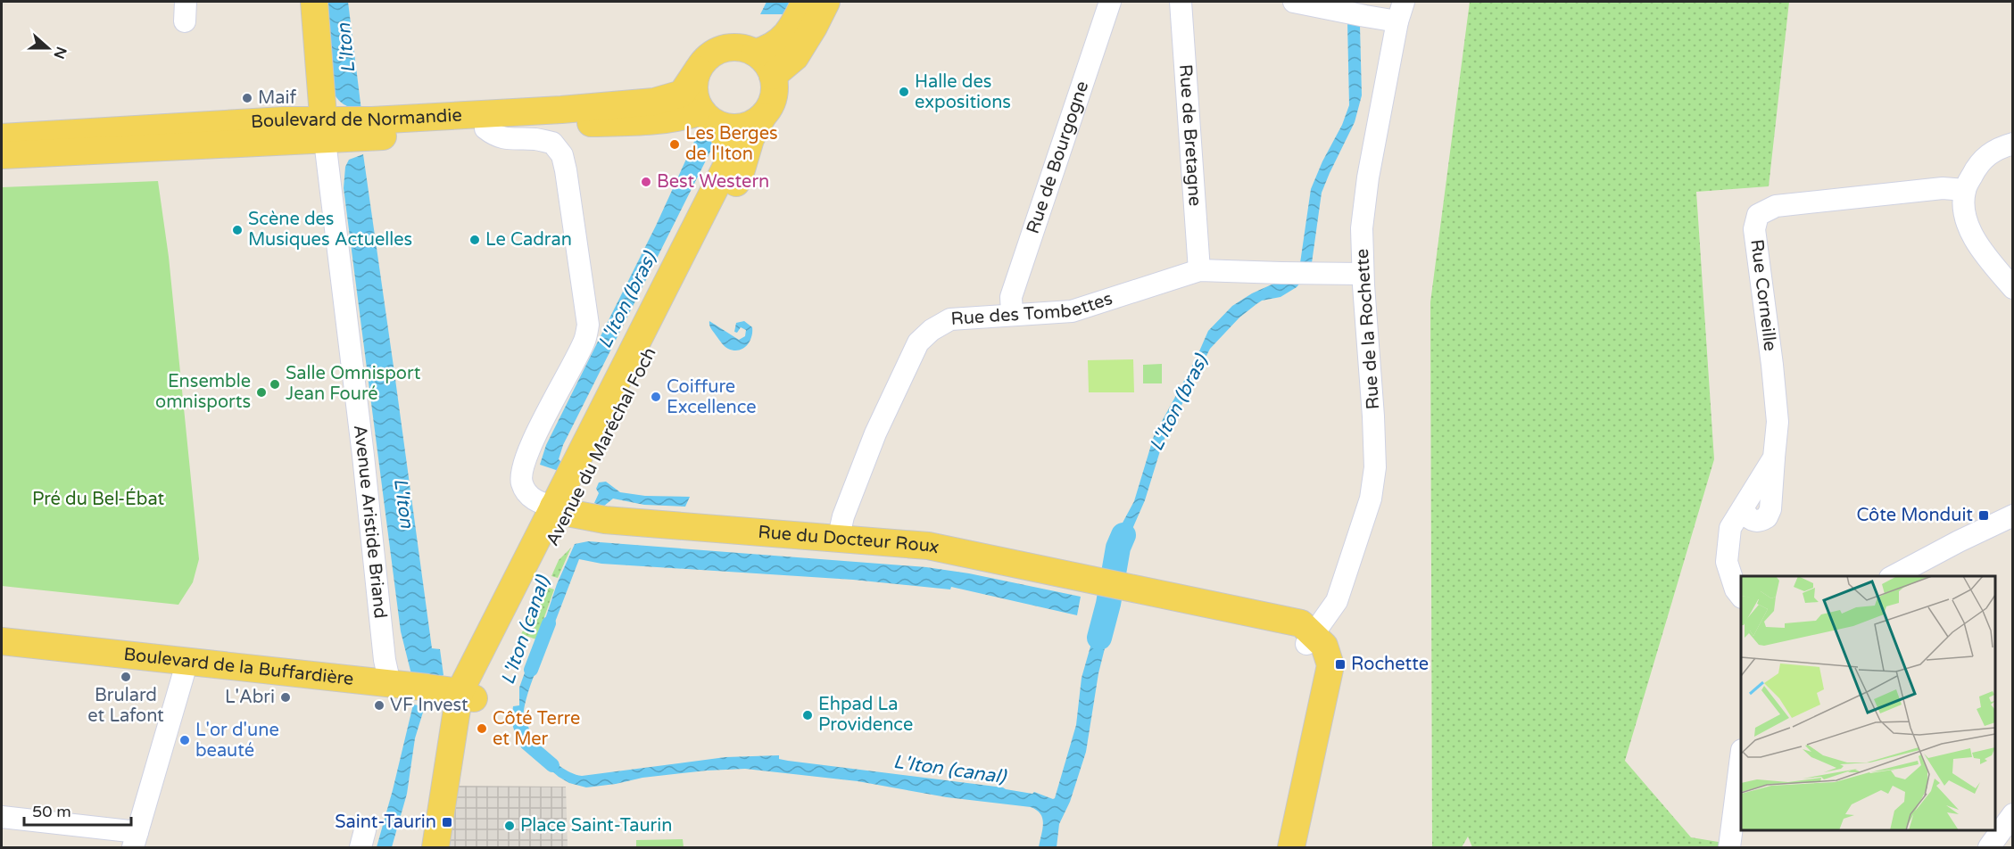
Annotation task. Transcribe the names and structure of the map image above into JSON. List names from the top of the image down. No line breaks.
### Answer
{"streets":{"main road":["Boulevard de Normandie","Avenue du Maréchal Foch","Avenue Aristide Briand","Rue du Docteur Roux","Boulevard de la Buffardière"],"street":["Rue de Bretagne","Rue de Bourgogne","Rue Corneille","Rue des Tombettes","Rue de la Rochette"]},"crossings":[["Boulevard de Normandie","Avenue du Maréchal Foch"],["Boulevard de Normandie","Avenue Aristide Briand"],["Rue de Bretagne","Rue des Tombettes"],["Rue de Bourgogne","Rue des Tombettes"],["Rue des Tombettes","Rue de la Rochette"],["Rue des Tombettes","Rue du Docteur Roux"],["Rue de la Rochette","Rue du Docteur Roux"],["Avenue du Maréchal Foch","Rue du Docteur Roux"],["Avenue du Maréchal Foch","Boulevard de la Buffardière"],["Avenue Aristide Briand","Boulevard de la Buffardière"]],"water":["L'Iton","L'Iton (bras)","L'Iton (canal)"],"parks":["Pré du Bel-Ébat"],"places":{"other":["Halle des expositions","Maif","Les Berges de l'Iton","Best Western","Scène des Musiques Actuelles","Le Cadran","Salle Omnisport Jean Fouré","Ensemble omnisports","Coiffure Excellence","Brulard et Lafont","L'Abri","VF Invest","Ehpad La Providence","Côté Terre et Mer","L'or d'une beauté","Place Saint-Taurin"],"transit":["Côte Monduit","Rochette","Saint-Taurin"]},"scale_bar":"50 m","north":"right"}
